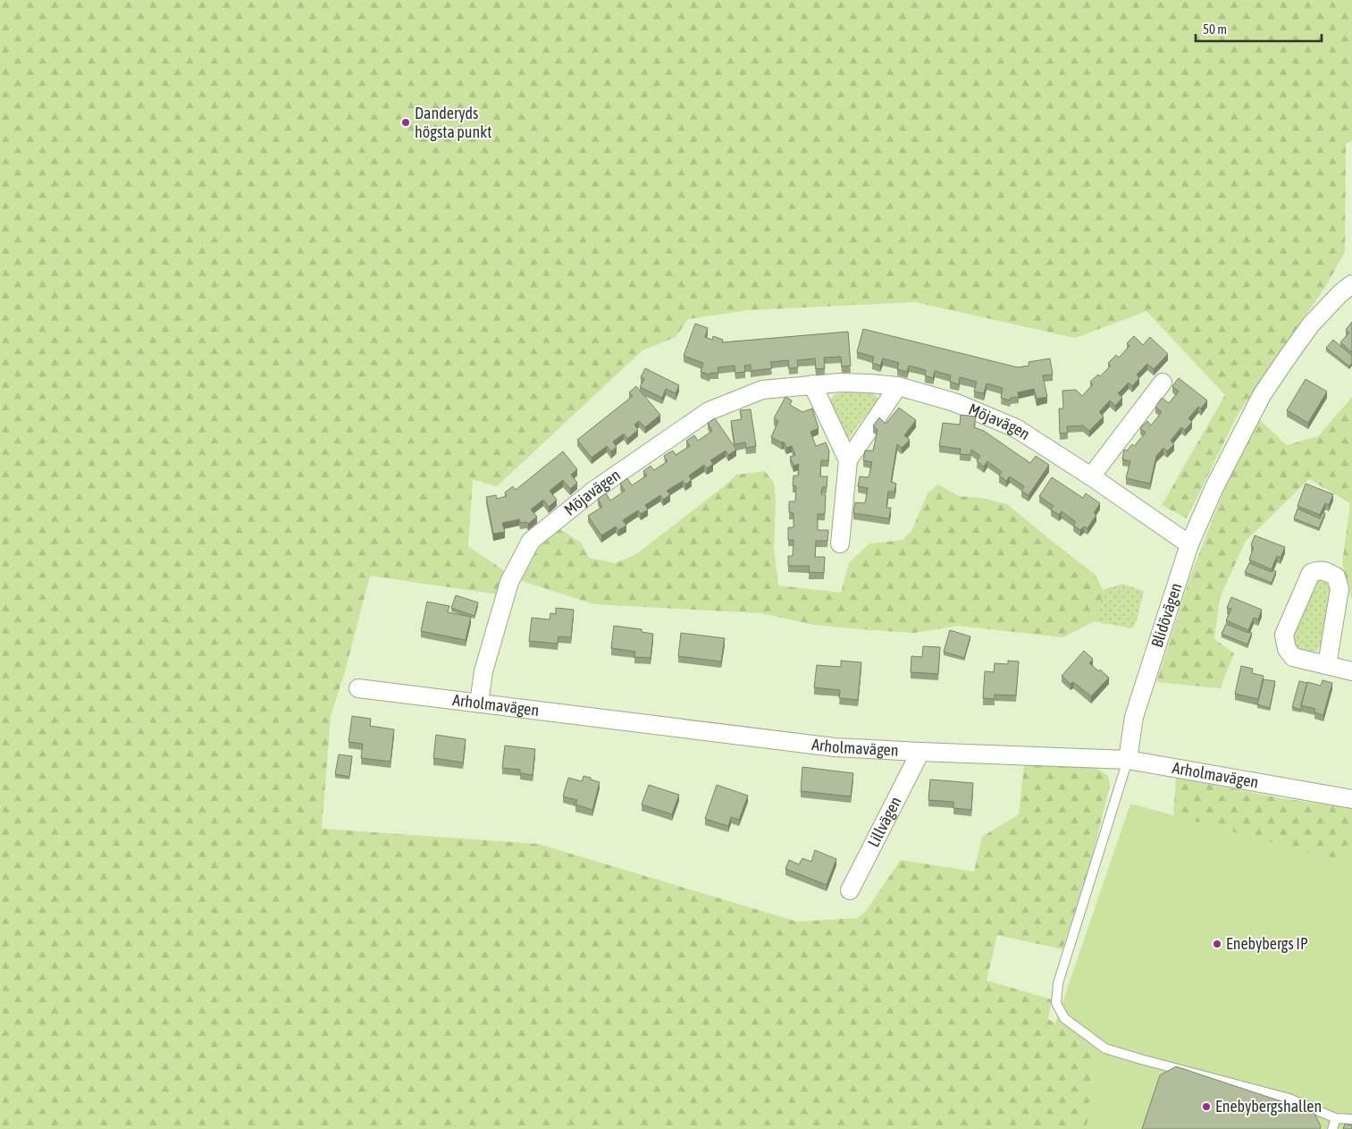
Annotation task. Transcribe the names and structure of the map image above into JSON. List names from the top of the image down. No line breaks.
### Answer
{"streets":{"street":["Möjavägen","Blidövägen","Arholmavägen","Lillvägen"]},"crossings":[["Möjavägen","Blidövägen"],["Möjavägen","Arholmavägen"],["Blidövägen","Arholmavägen"],["Arholmavägen","Lillvägen"]],"places":["Danderyds högsta punkt","Enebybergs IP","Enebybergshallen"],"scale_bar":"50 m"}
